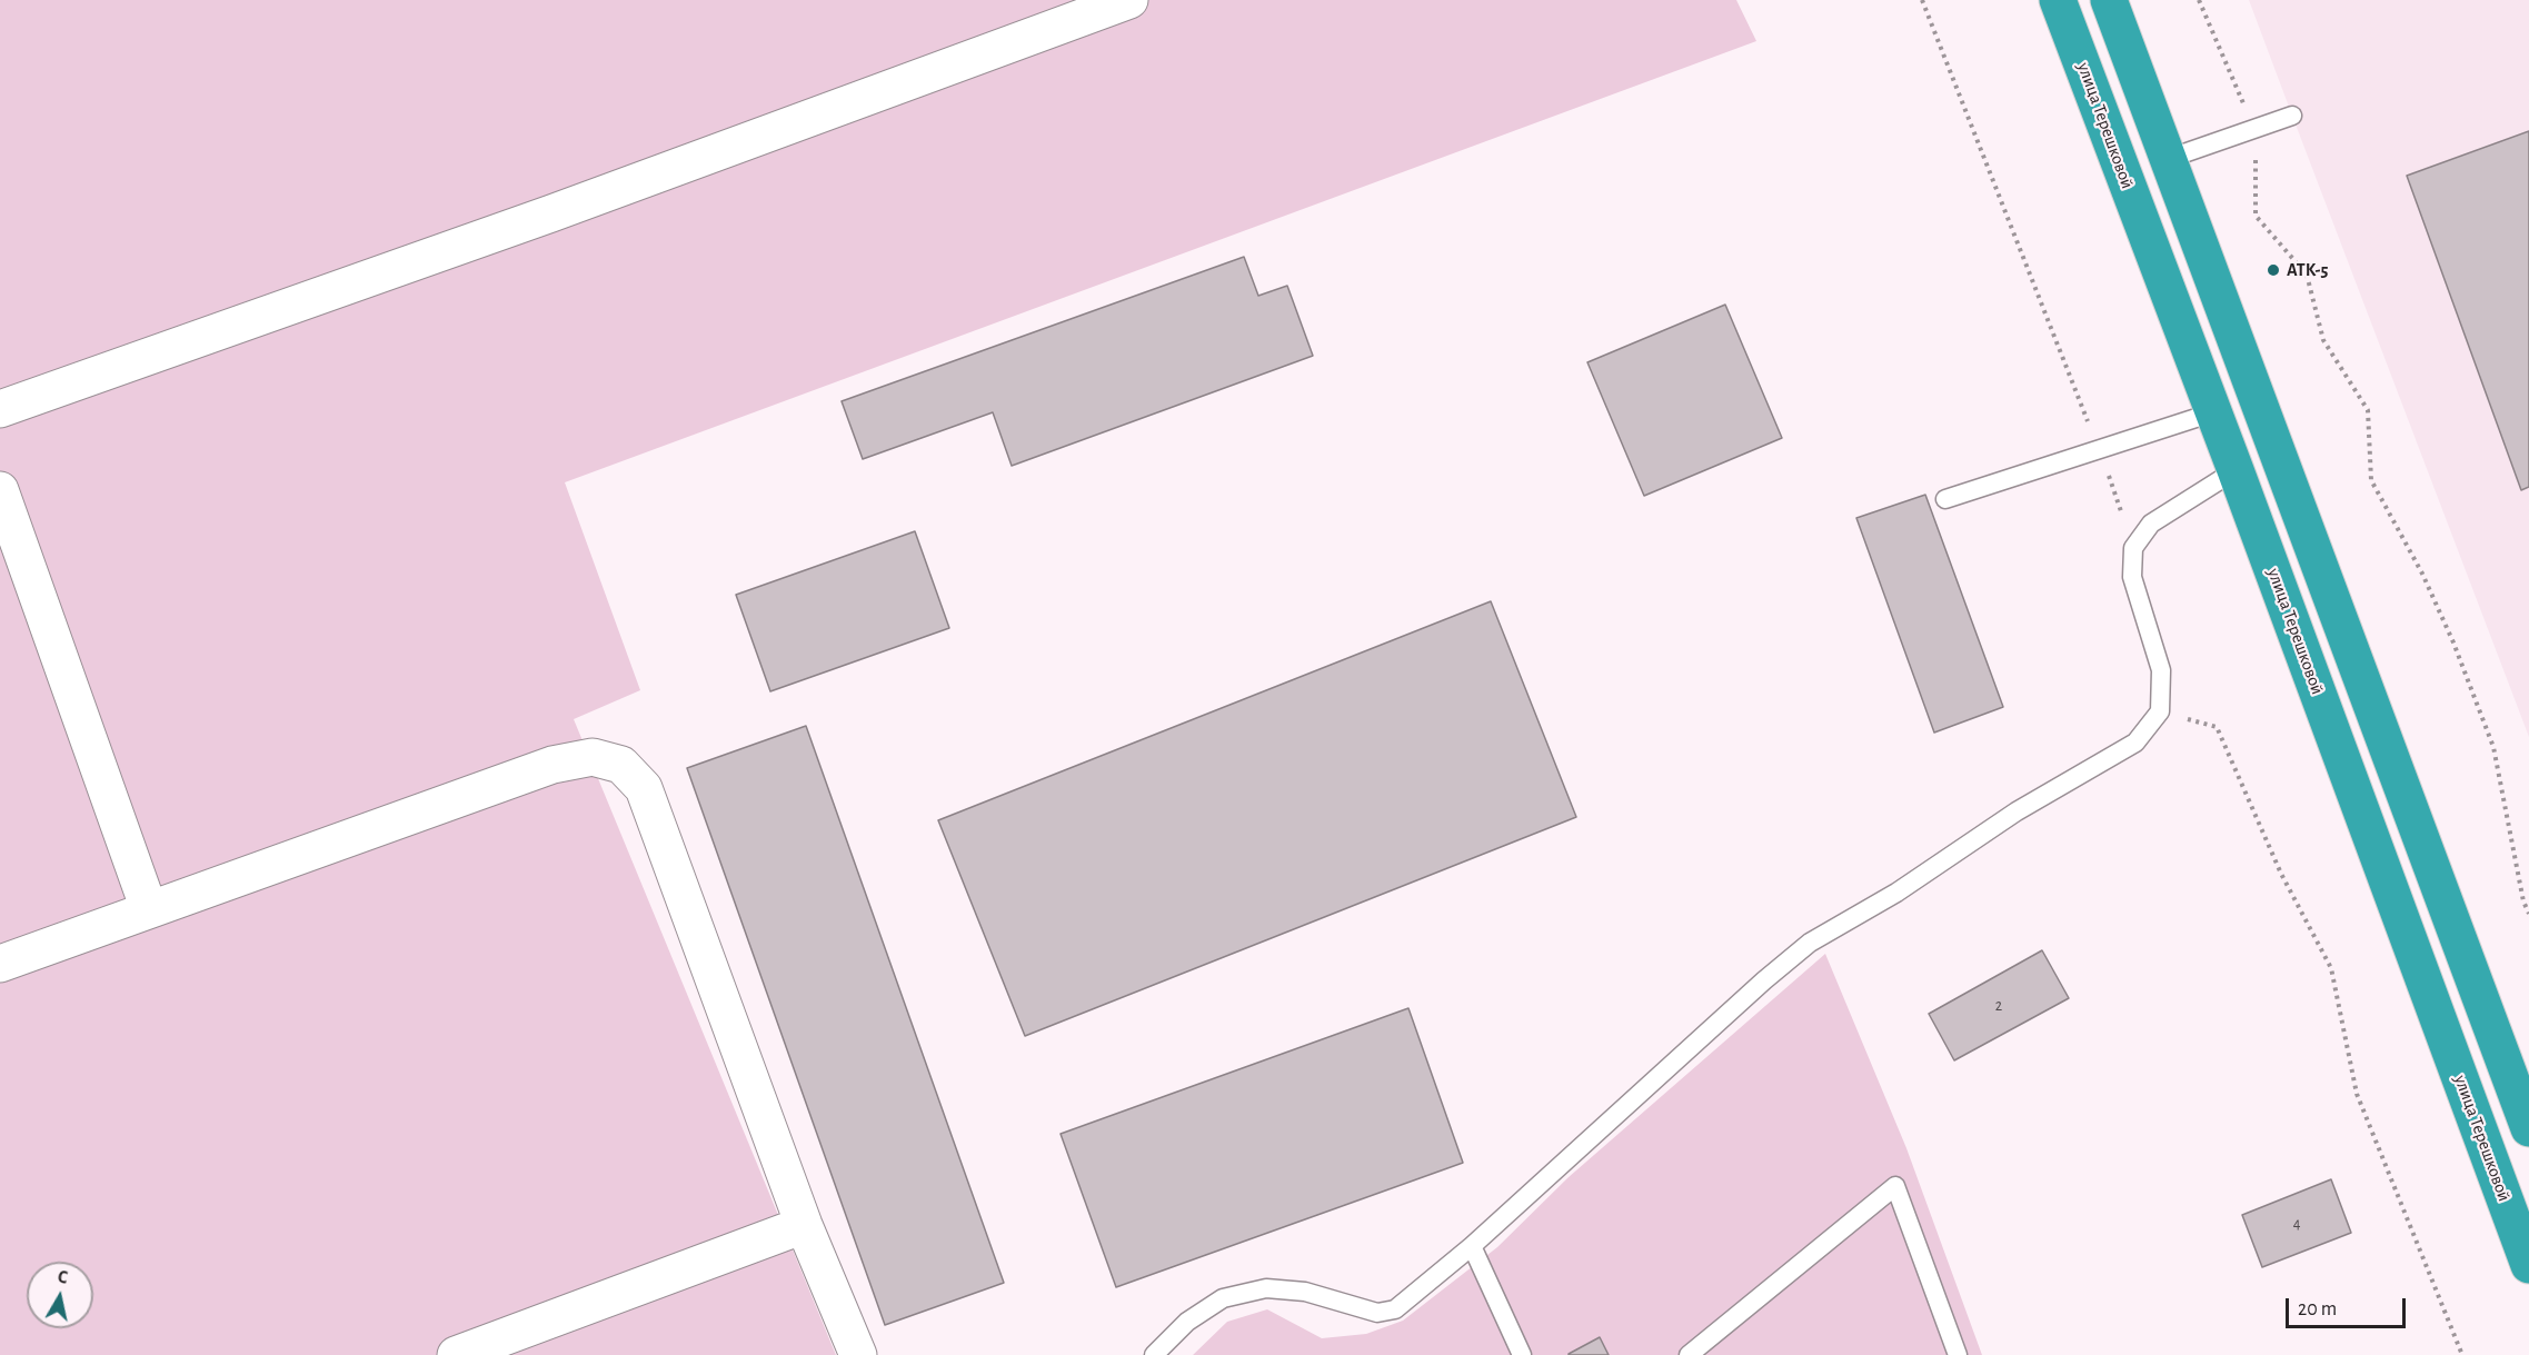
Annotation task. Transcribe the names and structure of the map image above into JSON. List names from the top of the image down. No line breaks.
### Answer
{"streets":{"highway":["улица Терешковой"]},"places":["АТК-5"],"house_numbers":["2","4"],"scale_bar":"20 m","north":"top"}
